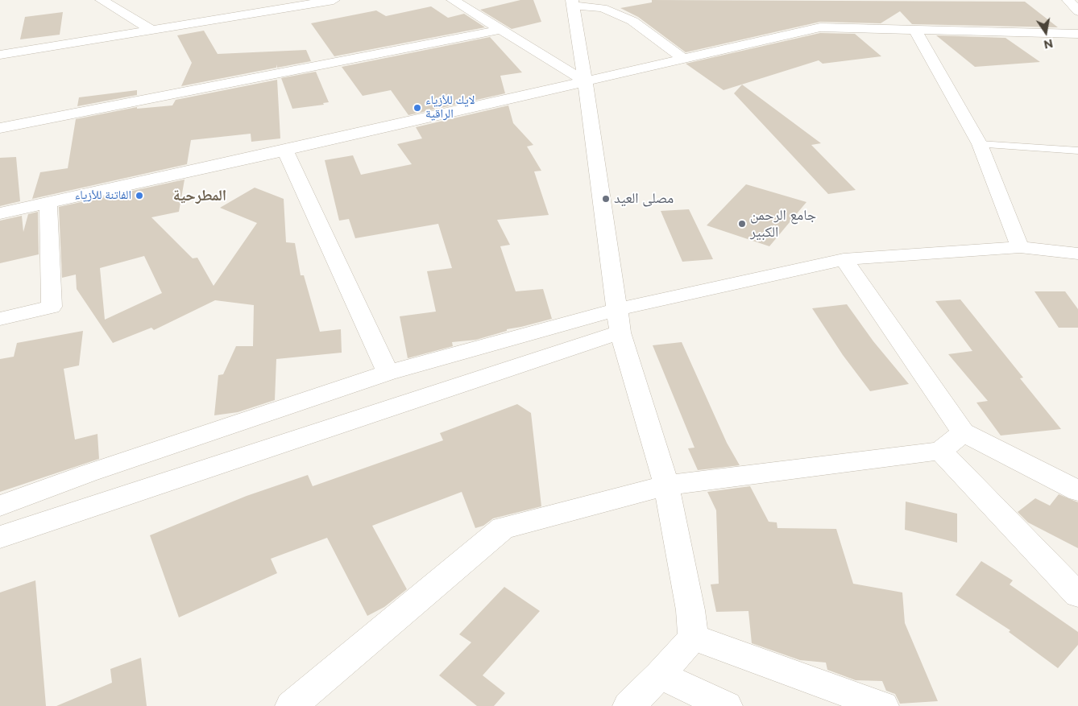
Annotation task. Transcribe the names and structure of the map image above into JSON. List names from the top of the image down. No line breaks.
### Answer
{"districts":["المطرحية"],"places":["لايك للأزياء الراقية","الفاتنة للأزياء","مصلى العيد","جامع الرحمن الكبير"],"north":"bottom"}
